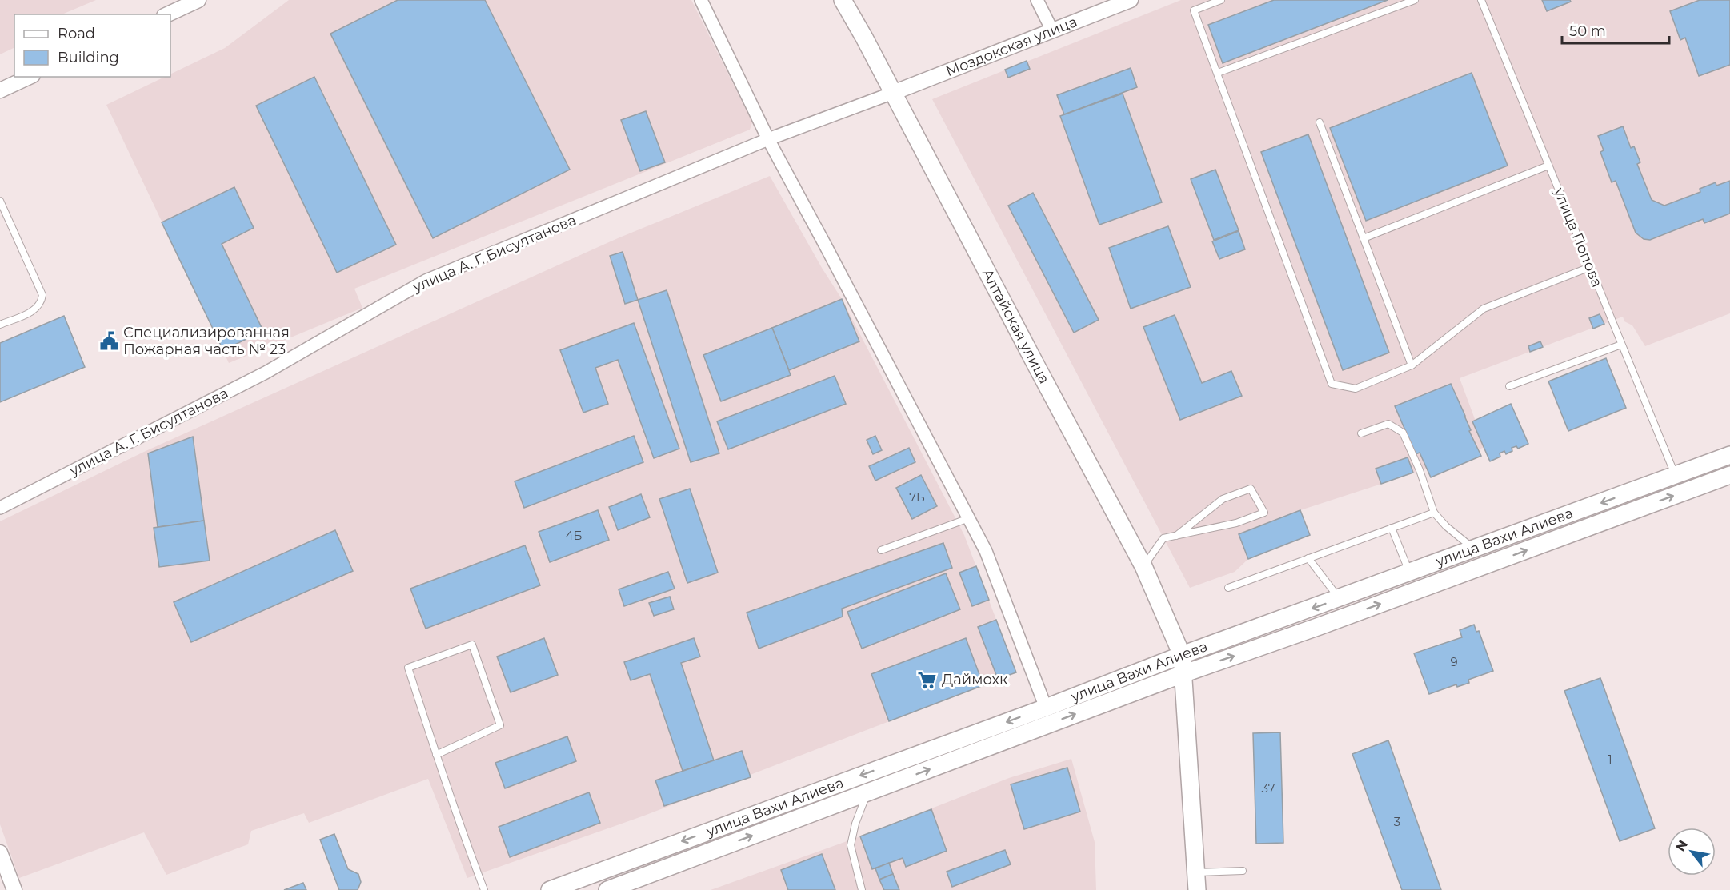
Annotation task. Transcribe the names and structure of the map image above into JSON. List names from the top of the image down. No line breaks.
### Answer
{"streets":{"main road":["Алтайская улица","улица Вахи Алиева"],"street":["Моздокская улица","улица А. Г. Бисултанова"],"lane":["улица Попова"]},"crossings":[["Моздокская улица","улица А. Г. Бисултанова"],["Моздокская улица","Алтайская улица"],["улица Попова","улица Вахи Алиева"],["улица А. Г. Бисултанова","Алтайская улица"],["Алтайская улица","улица Вахи Алиева"]],"places":{"public building":["Специализированная Пожарная часть № 23"],"supermarket":["Даймохк"]},"house_numbers":["7Б","4Б","9","1","37","3"],"legend":["Road","Building"],"scale_bar":"50 m","north":"top left"}
